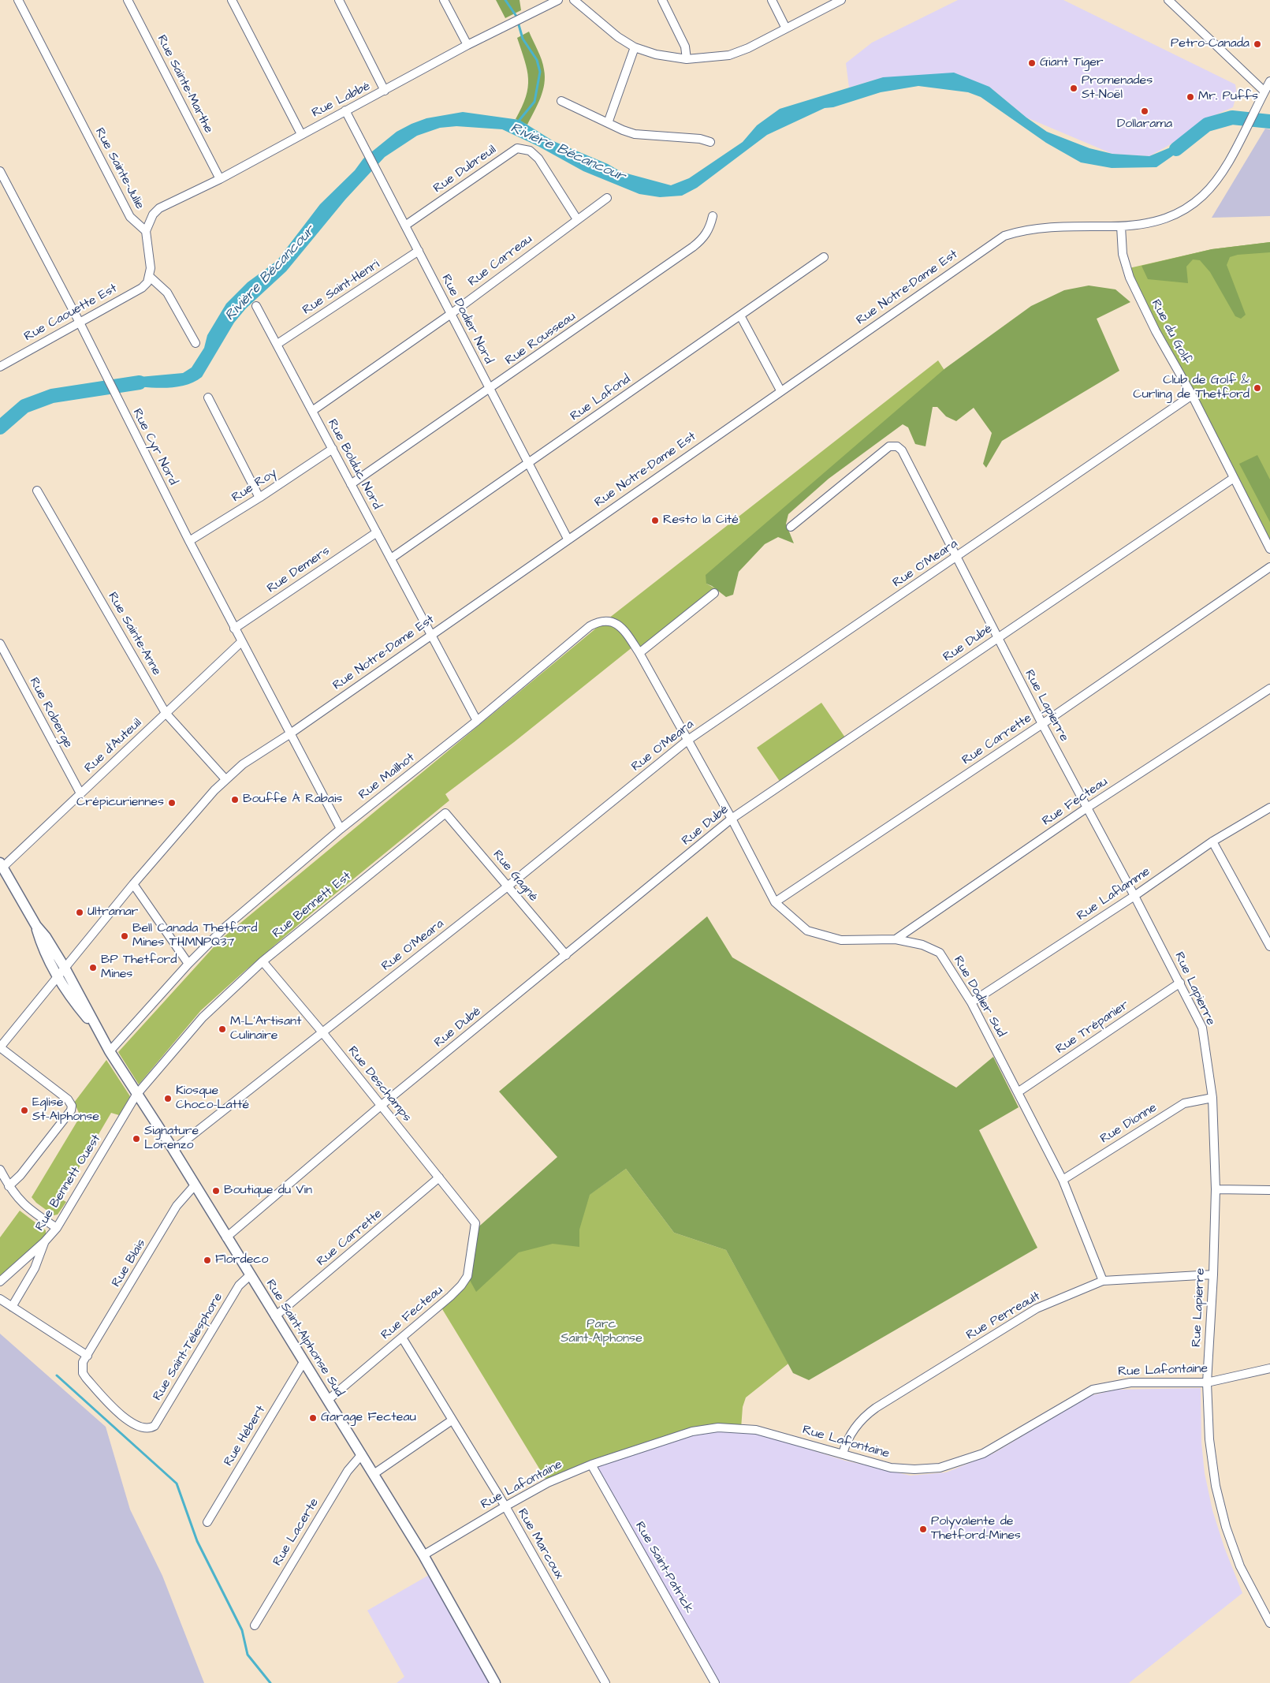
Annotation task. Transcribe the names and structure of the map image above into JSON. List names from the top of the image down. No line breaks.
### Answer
{"streets":{"main road":["Rue Saint-Alphonse Sud"],"street":["Rue Sainte-Marthe","Rue Labbé","Rue Sainte-Julie","Rue Dubreuil","Rue Carreau","Rue Saint-Henri","Rue Notre-Dame Est","Rue Caouette Est","Rue Dodier Nord","Rue du Golf","Rue Rousseau","Rue Lafond","Rue Cyr Nord","Rue Bolduc Nord","Rue Roy","Rue O'Meara","Rue Demers","Rue Sainte-Anne","Rue Dubé","Rue Lapierre","Rue Roberge","Rue Carrette","Rue d'Auteuil","Rue Mailhot","Rue Fecteau","Rue Gagné","Rue Laflamme","Rue Bennett Est","Rue Dodier Sud","Rue Trépanier","Rue Deschamps","Rue Dionne","Rue Bennett Ouest","Rue Blais","Rue Perreault","Rue Saint-Télesphore","Rue Lafontaine","Rue Hébert","Rue Lacerte","Rue Marcoux","Rue Saint-Patrick"]},"crossings":[["Rue Sainte-Marthe","Rue Labbé"],["Rue Labbé","Rue Sainte-Julie"],["Rue Labbé","Rue Dodier Nord"],["Rue Dubreuil","Rue Carreau"],["Rue Dubreuil","Rue Dodier Nord"],["Rue Carreau","Rue Dodier Nord"],["Rue Carreau","Rue Bolduc Nord"],["Rue Saint-Henri","Rue Dodier Nord"],["Rue Saint-Henri","Rue Bolduc Nord"],["Rue Notre-Dame Est","Rue Dodier Nord"],["Rue Notre-Dame Est","Rue du Golf"],["Rue Notre-Dame Est","Rue Cyr Nord"],["Rue Notre-Dame Est","Rue Bolduc Nord"],["Rue Notre-Dame Est","Rue Sainte-Anne"],["Rue Notre-Dame Est","Rue Saint-Alphonse Sud"],["Rue Caouette Est","Rue Cyr Nord"],["Rue Dodier Nord","Rue Rousseau"],["Rue Dodier Nord","Rue Lafond"],["Rue du Golf","Rue O'Meara"],["Rue du Golf","Rue Dubé"],["Rue Rousseau","Rue Bolduc Nord"],["Rue Lafond","Rue Bolduc Nord"],["Rue Cyr Nord","Rue Roy"],["Rue Cyr Nord","Rue Demers"],["Rue Cyr Nord","Rue d'Auteuil"],["Rue Cyr Nord","Rue Mailhot"],["Rue Bolduc Nord","Rue Roy"],["Rue Bolduc Nord","Rue Demers"],["Rue Bolduc Nord","Rue Mailhot"],["Rue O'Meara","Rue Lapierre"],["Rue O'Meara","Rue Gagné"],["Rue O'Meara","Rue Dodier Sud"],["Rue O'Meara","Rue Deschamps"],["Rue O'Meara","Rue Saint-Alphonse Sud"],["Rue Sainte-Anne","Rue d'Auteuil"],["Rue Dubé","Rue Lapierre"],["Rue Dubé","Rue Gagné"],["Rue Dubé","Rue Dodier Sud"],["Rue Dubé","Rue Deschamps"],["Rue Dubé","Rue Saint-Alphonse Sud"],["Rue Lapierre","Rue Carrette"],["Rue Lapierre","Rue Fecteau"],["Rue Lapierre","Rue Laflamme"],["Rue Lapierre","Rue Trépanier"],["Rue Lapierre","Rue Dionne"],["Rue Lapierre","Rue Perreault"],["Rue Lapierre","Rue Lafontaine"],["Rue Roberge","Rue d'Auteuil"],["Rue Carrette","Rue Dodier Sud"],["Rue Carrette","Rue Deschamps"],["Rue Carrette","Rue Saint-Alphonse Sud"],["Rue Mailhot","Rue Dodier Sud"],["Rue Mailhot","Rue Saint-Alphonse Sud"],["Rue Fecteau","Rue Dodier Sud"],["Rue Fecteau","Rue Deschamps"],["Rue Fecteau","Rue Saint-Alphonse Sud"],["Rue Fecteau","Rue Marcoux"],["Rue Gagné","Rue Bennett Est"],["Rue Laflamme","Rue Dodier Sud"],["Rue Bennett Est","Rue Deschamps"],["Rue Bennett Est","Rue Bennett Ouest"],["Rue Bennett Est","Rue Saint-Alphonse Sud"],["Rue Dodier Sud","Rue Trépanier"],["Rue Dodier Sud","Rue Dionne"],["Rue Dodier Sud","Rue Perreault"],["Rue Bennett Ouest","Rue Saint-Alphonse Sud"],["Rue Blais","Rue Saint-Alphonse Sud"],["Rue Blais","Rue Saint-Télesphore"],["Rue Perreault","Rue Lafontaine"],["Rue Saint-Alphonse Sud","Rue Saint-Télesphore"],["Rue Saint-Alphonse Sud","Rue Lafontaine"],["Rue Saint-Alphonse Sud","Rue Hébert"],["Rue Saint-Alphonse Sud","Rue Lacerte"],["Rue Lafontaine","Rue Marcoux"],["Rue Lafontaine","Rue Saint-Patrick"]],"water":["Rivière Bécancour"],"parks":["Parc Saint-Alphonse"],"places":["Petro-Canada","Giant Tiger","Promenades St-Noël","Mr. Puffs","Dollarama","Club de Golf & Curling de Thetford","Resto la Cité","Bouffe À Rabais","Crépicuriennes","Ultramar","Bell Canada Thetford Mines THMNPQ37","BP Thetford Mines","M-L'Artisant Culinaire","Kiosque Choco-Latté","Eglise St-Alphonse","Signature Lorenzo","Boutique du Vin","Flordeco","Garage Fecteau","Polyvalente de Thetford-Mines"]}
